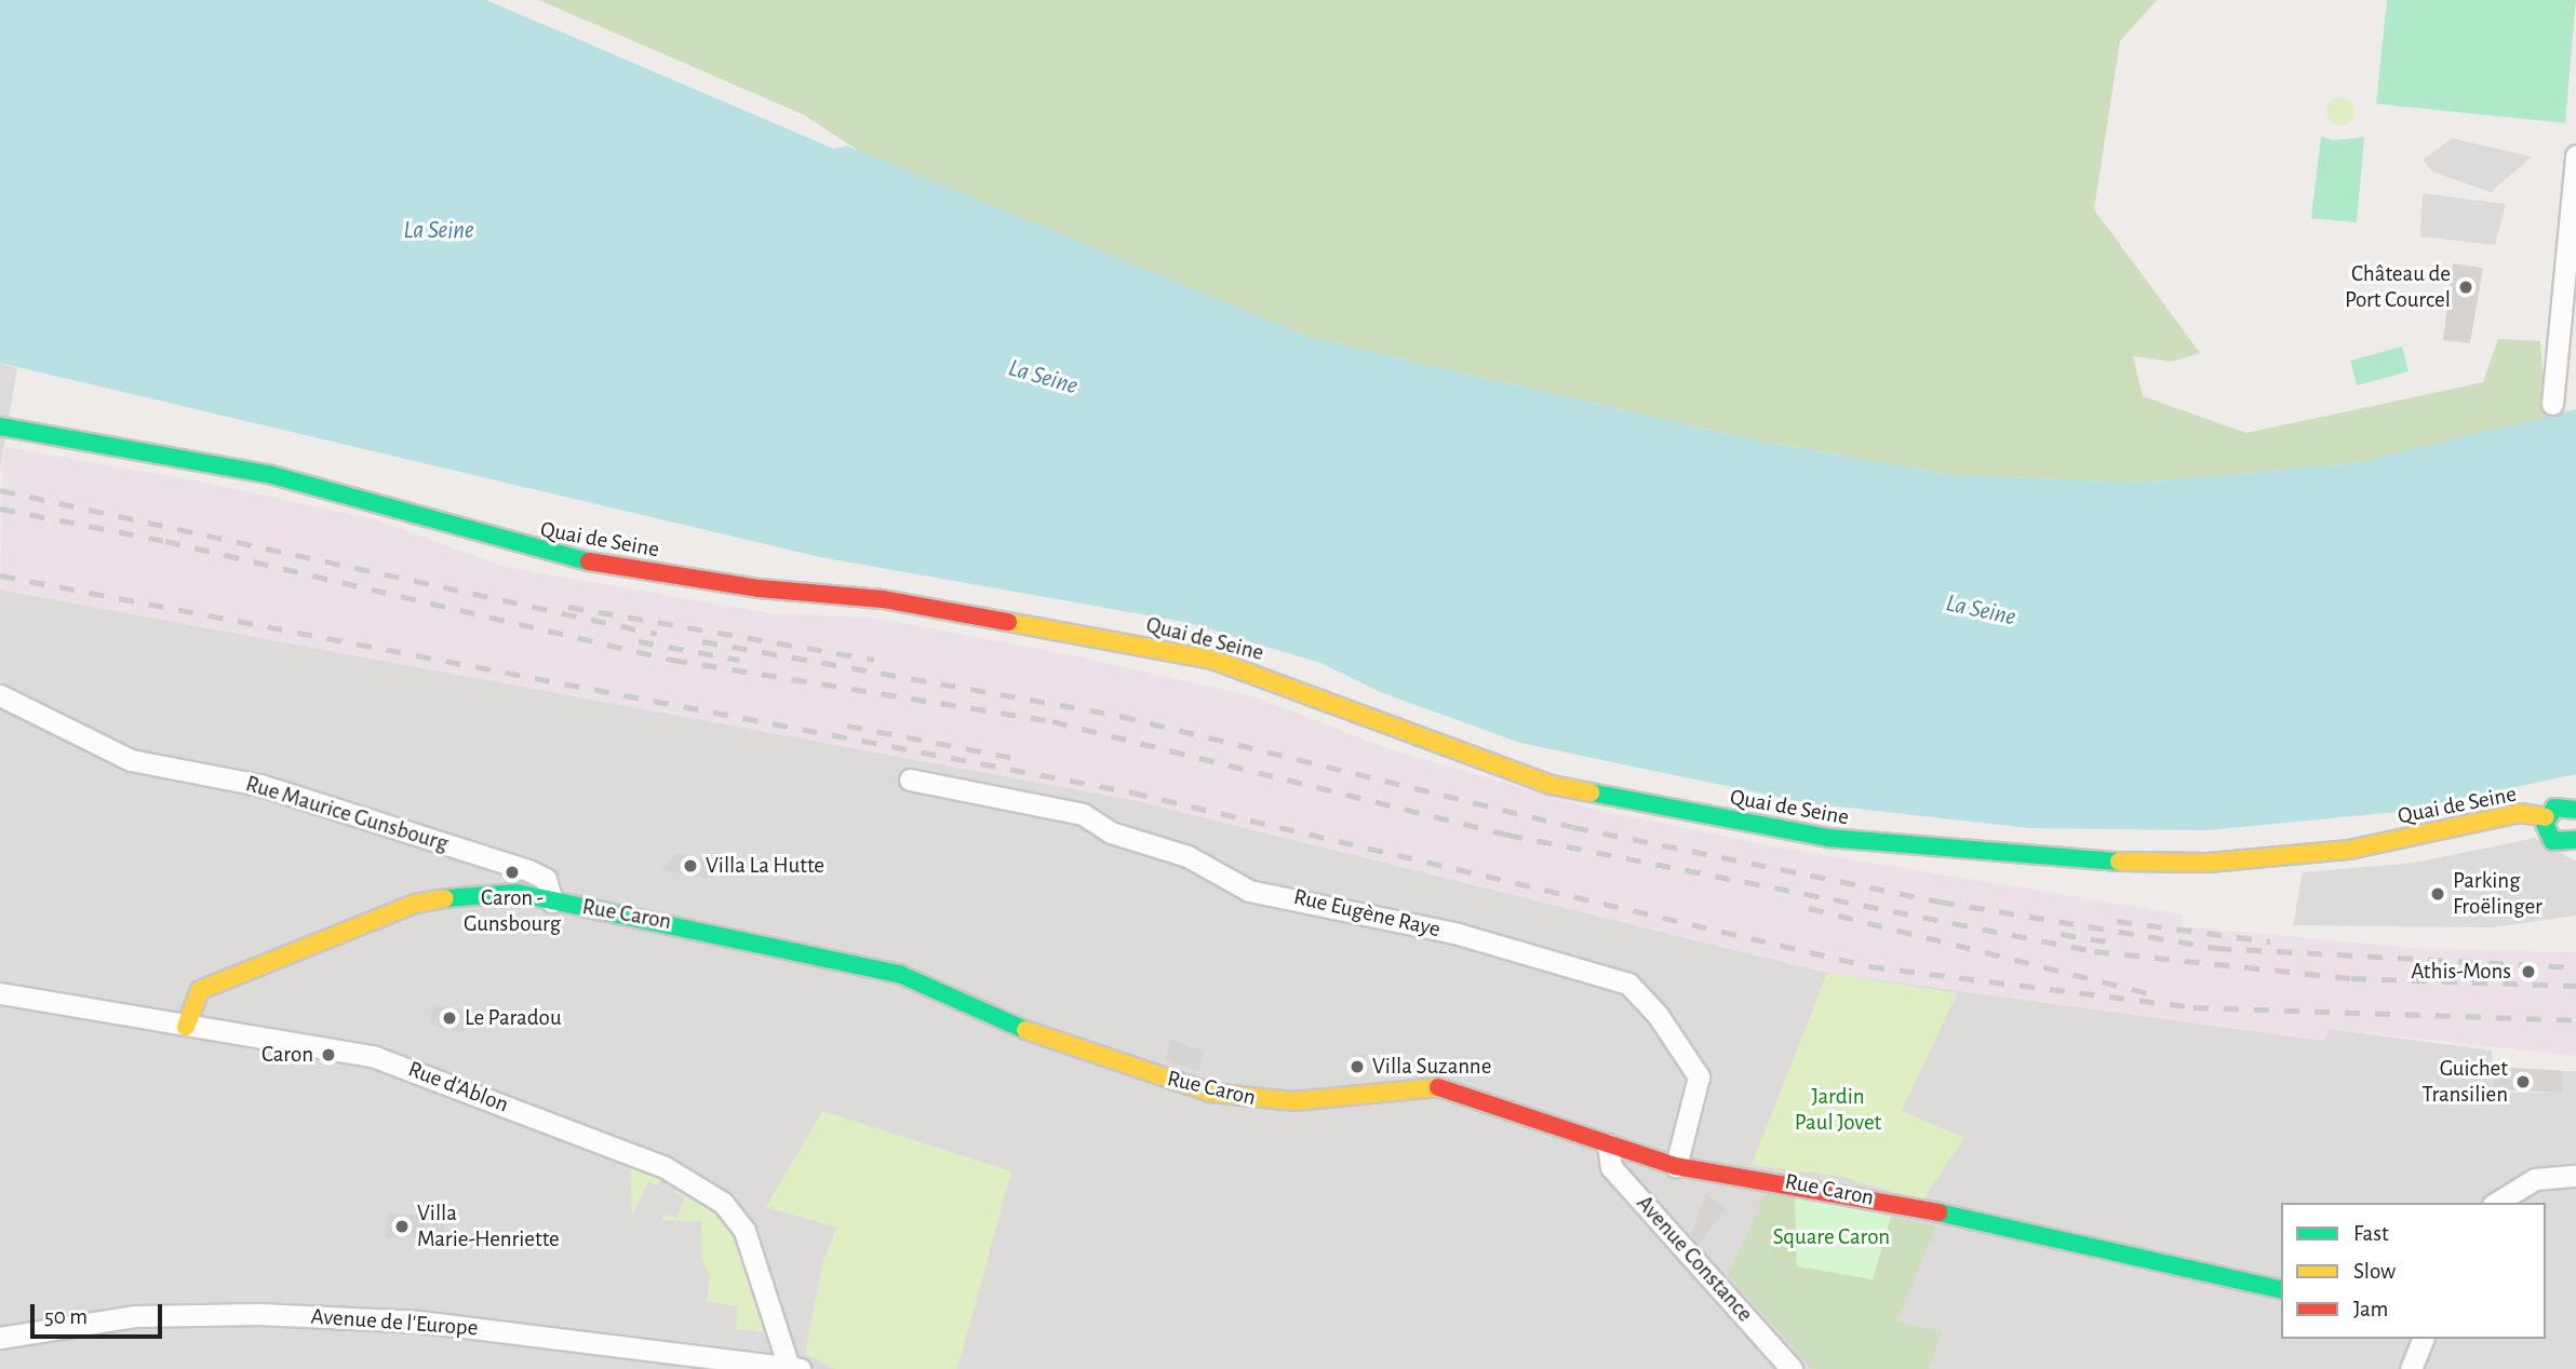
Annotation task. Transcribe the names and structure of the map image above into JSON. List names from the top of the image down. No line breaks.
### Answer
{"streets":{"main road":["Quai de Seine","Rue Caron"],"street":["Rue Maurice Gunsbourg","Rue Eugène Raye","Rue d'Ablon","Avenue Constance","Avenue de l'Europe"]},"crossings":[["Rue Maurice Gunsbourg","Rue Caron"],["Rue Eugène Raye","Rue Caron"],["Rue Caron","Rue d'Ablon"],["Rue Caron","Avenue Constance"],["Rue d'Ablon","Avenue de l'Europe"]],"water":["La Seine"],"parks":["Jardin Paul Jovet","Square Caron"],"places":["Château de Port Courcel","Villa La Hutte","Caron - Gunsbourg","Parking Froëlinger","Athis-Mons","Le Paradou","Caron","Villa Suzanne","Guichet Transilien","Villa Marie-Henriette"],"legend":["Fast","Slow","Jam"],"scale_bar":"50 m"}
